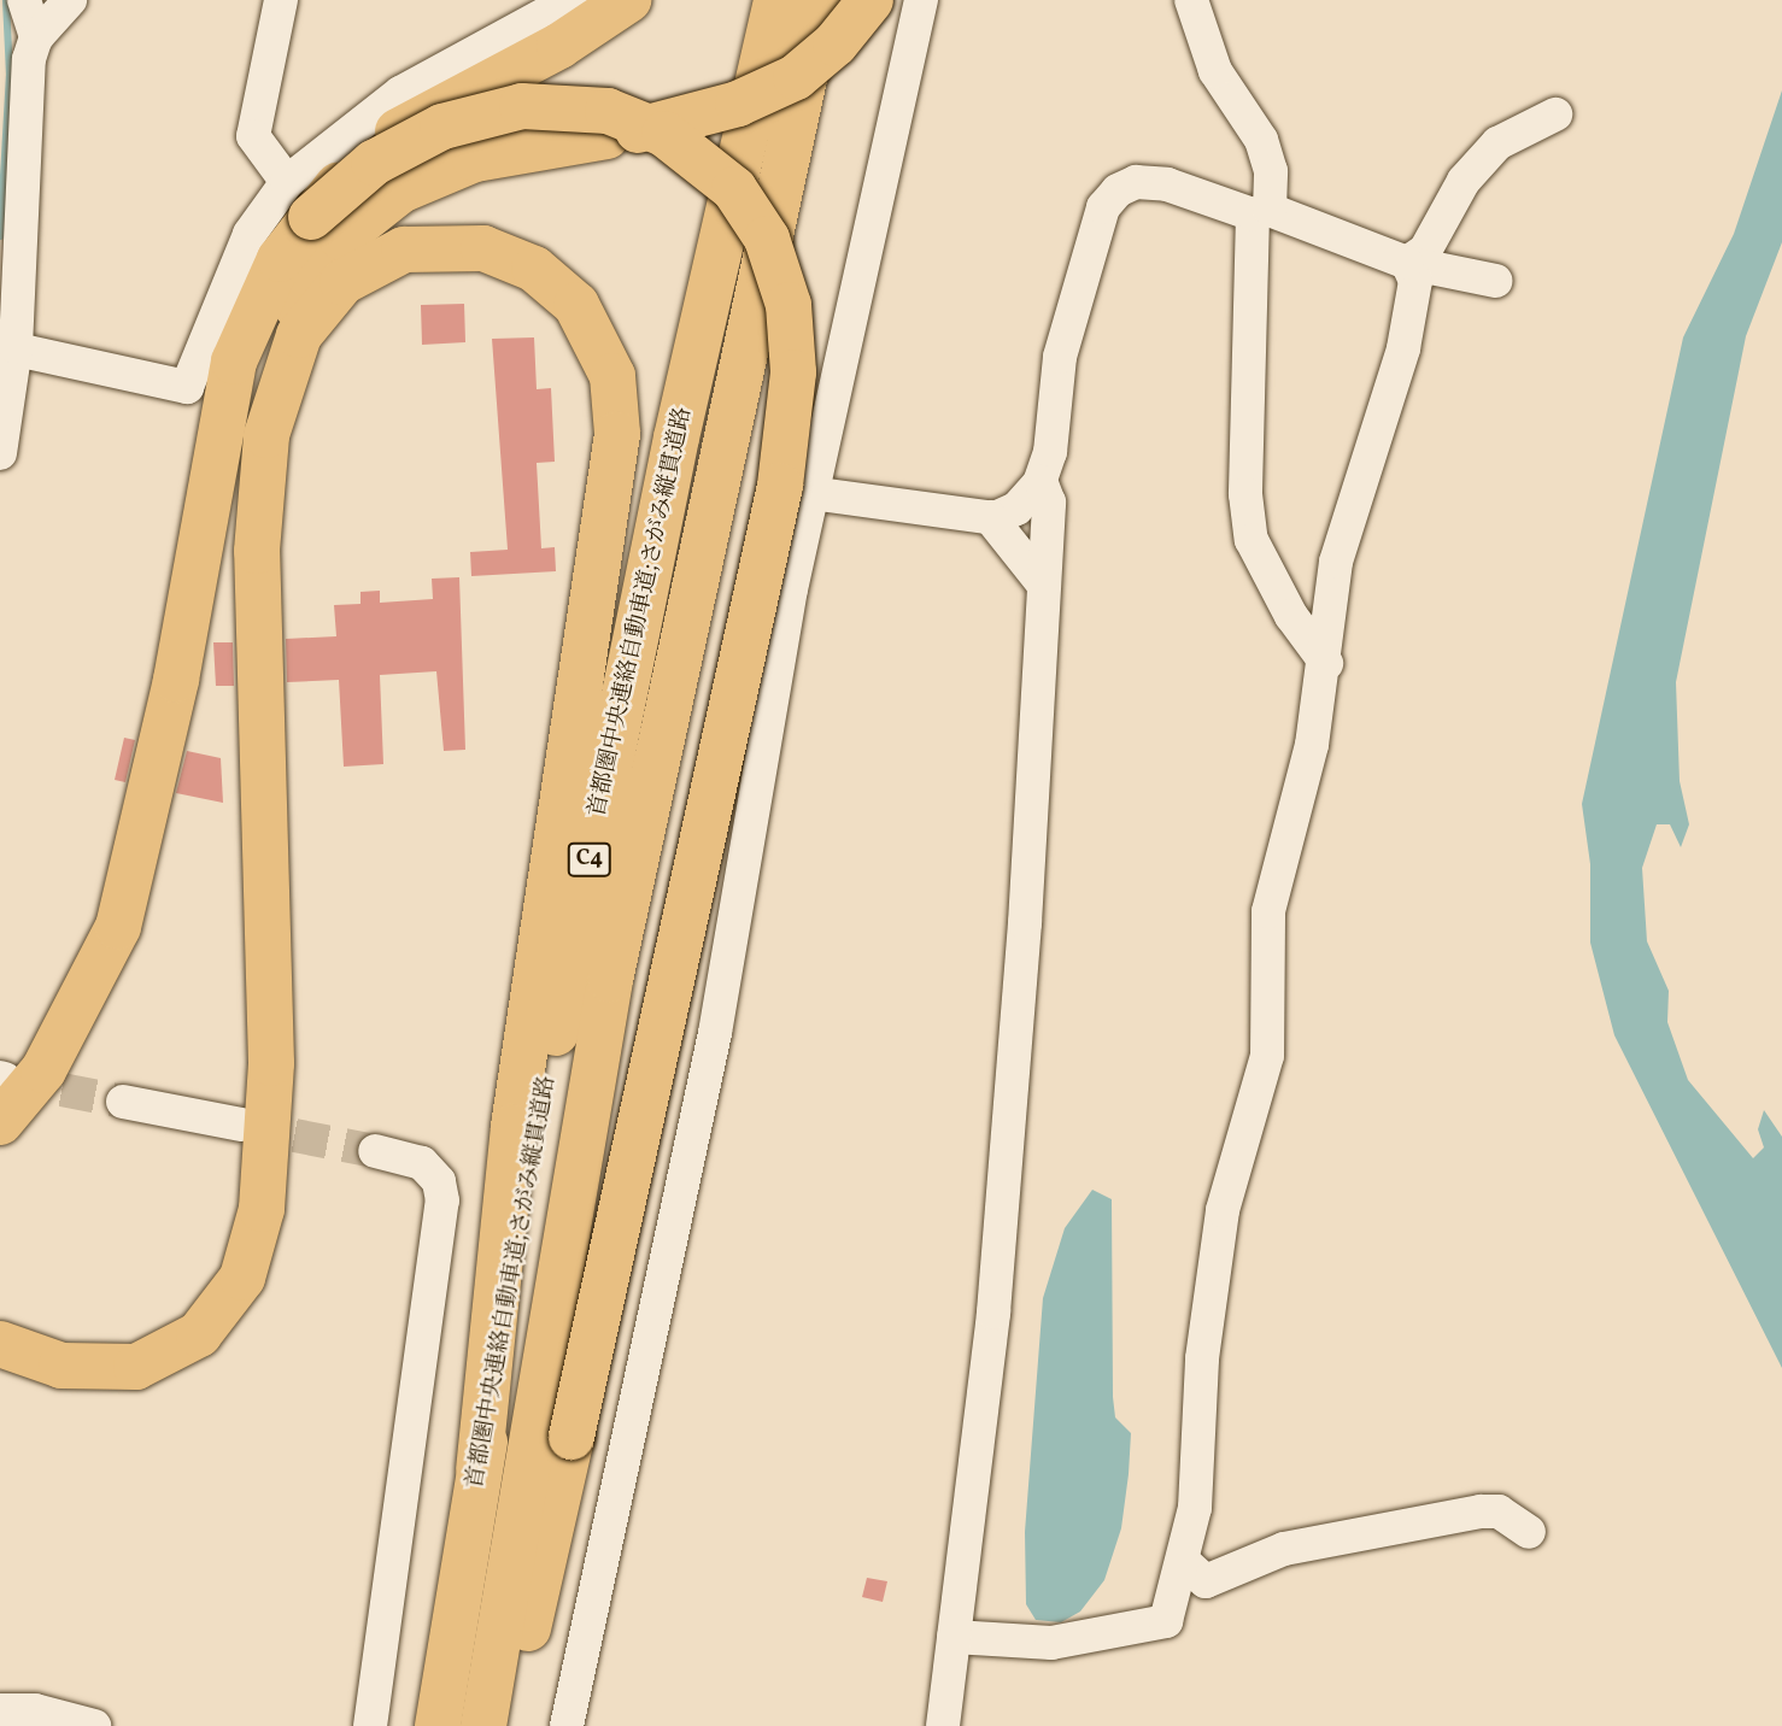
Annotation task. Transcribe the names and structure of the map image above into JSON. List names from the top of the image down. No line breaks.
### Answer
{"streets":{"highway":["首都圏中央連絡自動車道;さがみ縦貫道路","C4"]}}
